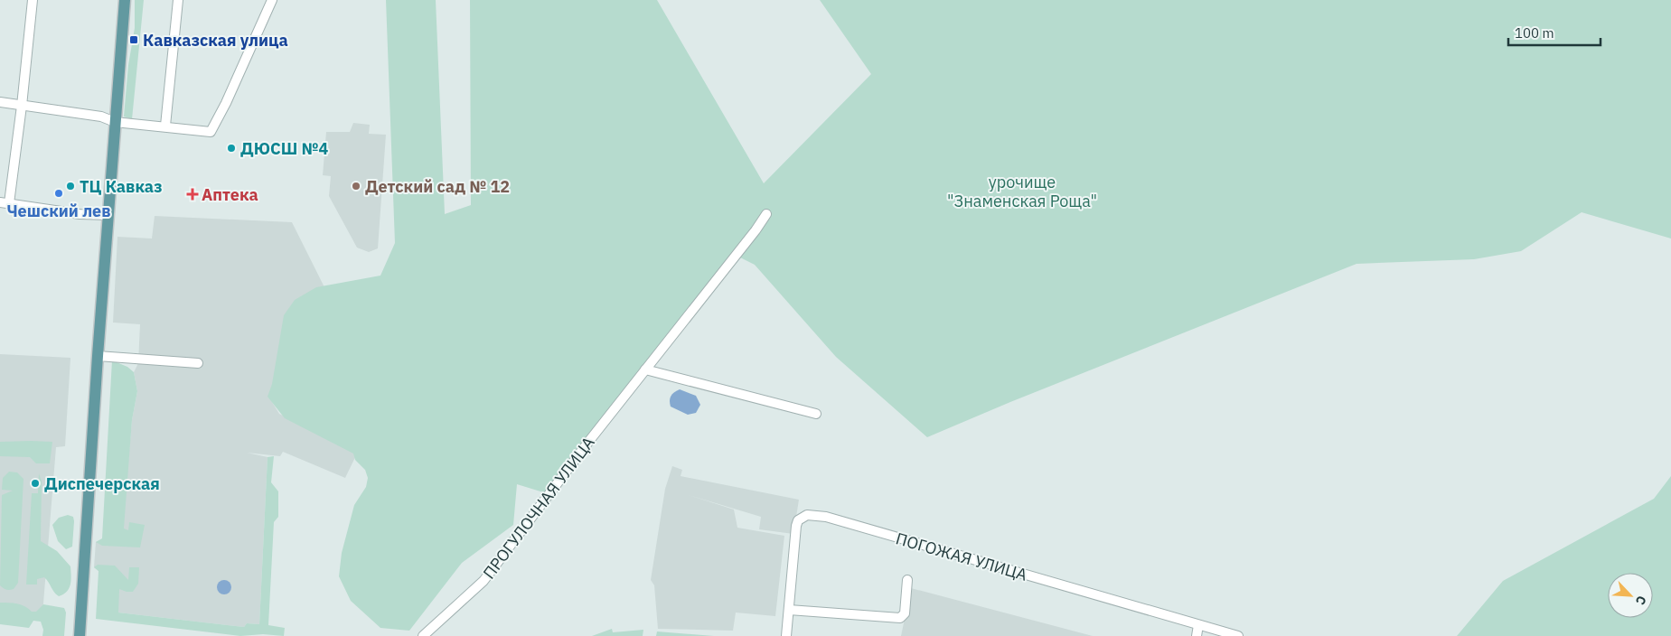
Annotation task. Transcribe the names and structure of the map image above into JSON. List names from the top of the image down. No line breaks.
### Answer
{"streets":{"street":["ПРОГУЛОЧНАЯ УЛИЦА","ПОГОЖАЯ УЛИЦА"]},"parks":["урочище \"Знаменская Роща\""],"places":{"transit":["Кавказская улица"],"other":["ДЮСШ №4","ТЦ Кавказ","Детский сад № 12","Чешский лев","Диспечерская"],"health":["Аптека"]},"scale_bar":"100 m","north":"bottom right"}
